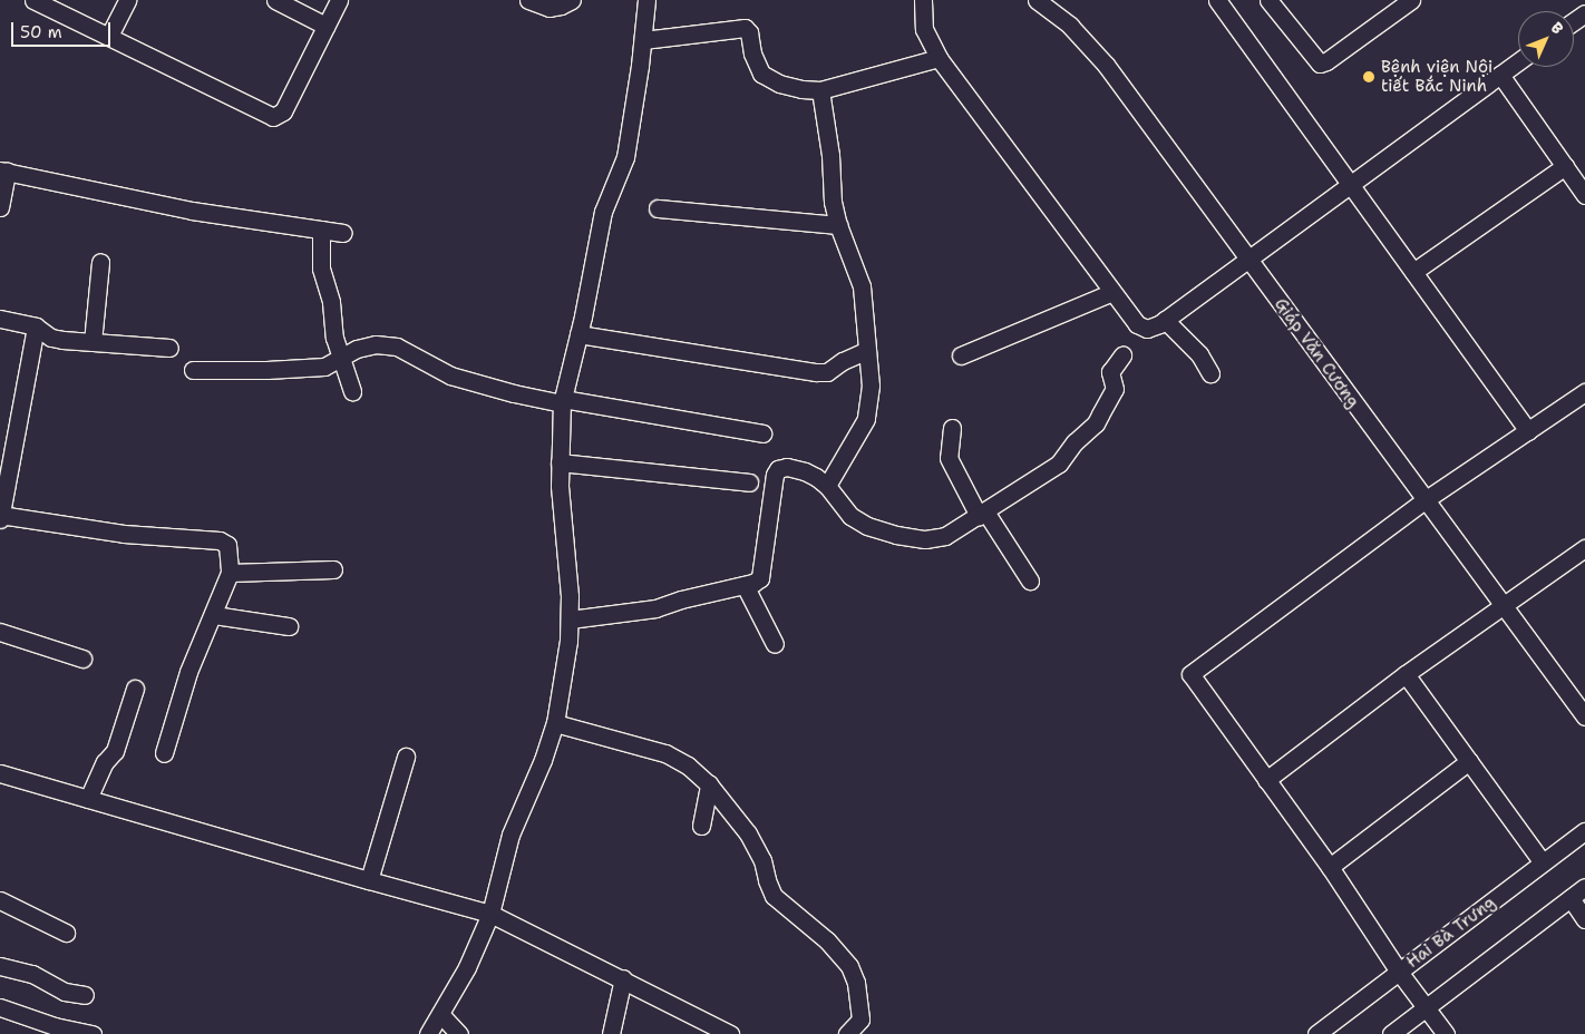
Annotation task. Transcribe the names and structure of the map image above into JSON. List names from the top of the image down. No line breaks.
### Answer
{"streets":{"street":["Giáp Văn Cương","Hai Bà Trưng"]},"places":["Bệnh viện Nội tiết Bắc Ninh"],"scale_bar":"50 m","north":"top right"}
